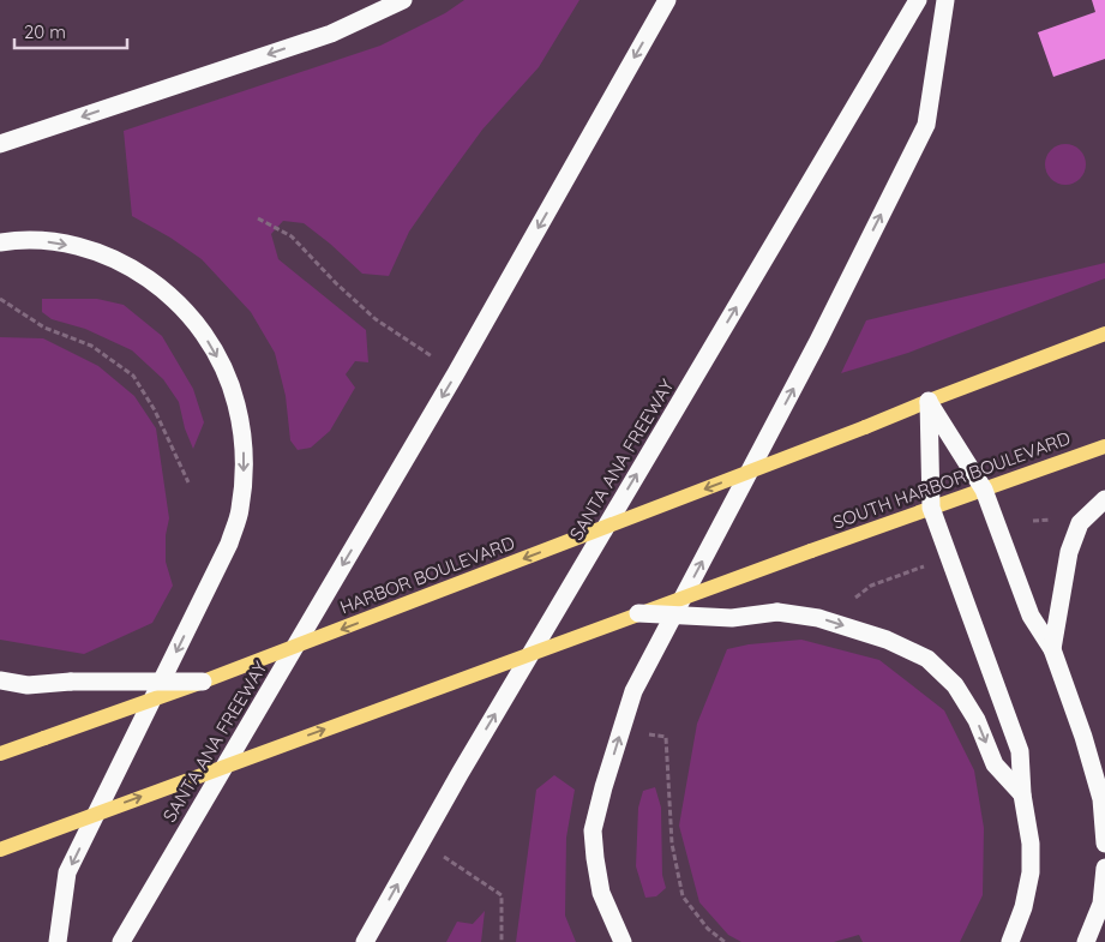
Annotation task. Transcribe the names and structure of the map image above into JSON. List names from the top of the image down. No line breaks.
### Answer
{"streets":{"highway":["SANTA ANA FREEWAY"],"main road":["SOUTH HARBOR BOULEVARD","HARBOR BOULEVARD"]},"scale_bar":"20 m"}
